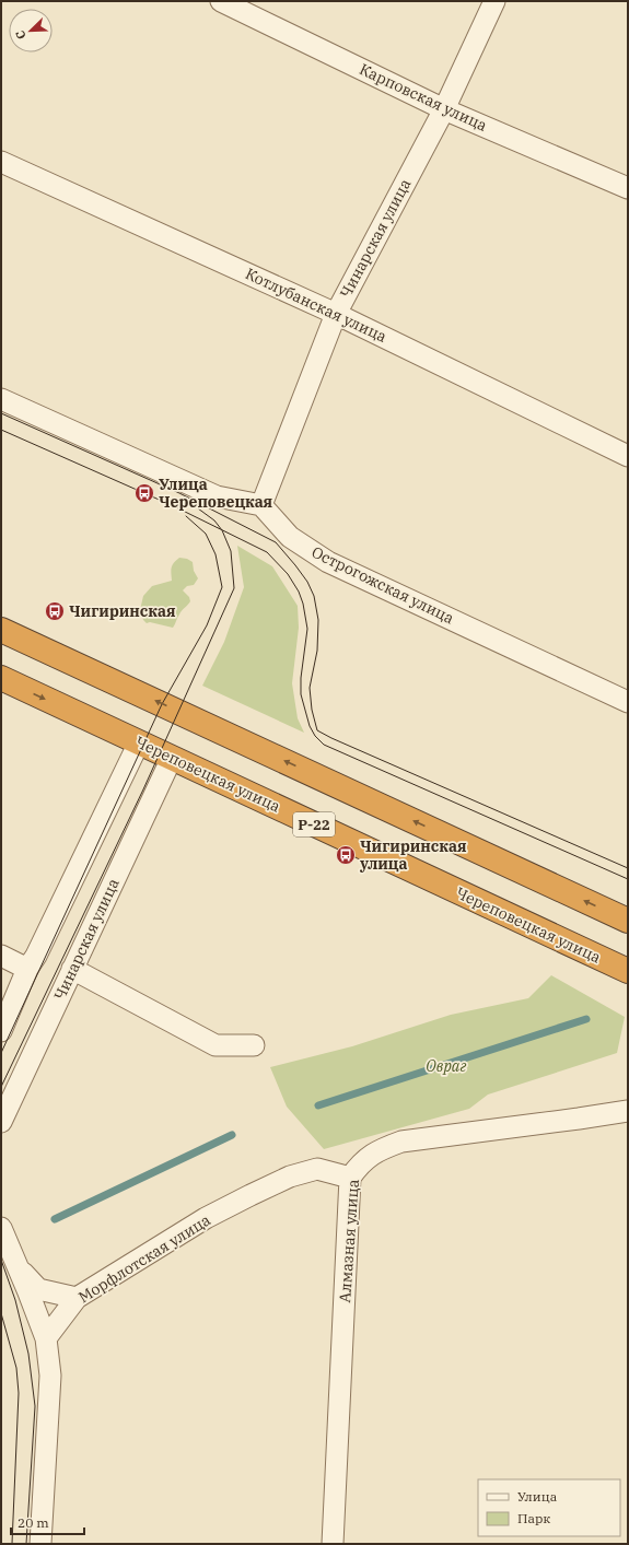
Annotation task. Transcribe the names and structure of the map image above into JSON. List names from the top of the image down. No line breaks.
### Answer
{"streets":{"highway":["Череповецкая улица","Р-22"],"street":["Карповская улица","Чинарская улица","Котлубанская улица","Острогожская улица","Алмазная улица","Морфлотская улица"]},"crossings":[["Карповская улица","Чинарская улица"],["Чинарская улица","Котлубанская улица"],["Чинарская улица","Острогожская улица"],["Чинарская улица","Череповецкая улица"],["Алмазная улица","Морфлотская улица"]],"parks":["Овраг"],"places":{"bus stop":["Улица Череповецкая","Чигиринская","Чигиринская улица"]},"legend":["Улица","Парк"],"scale_bar":"20 m","north":"bottom left"}
